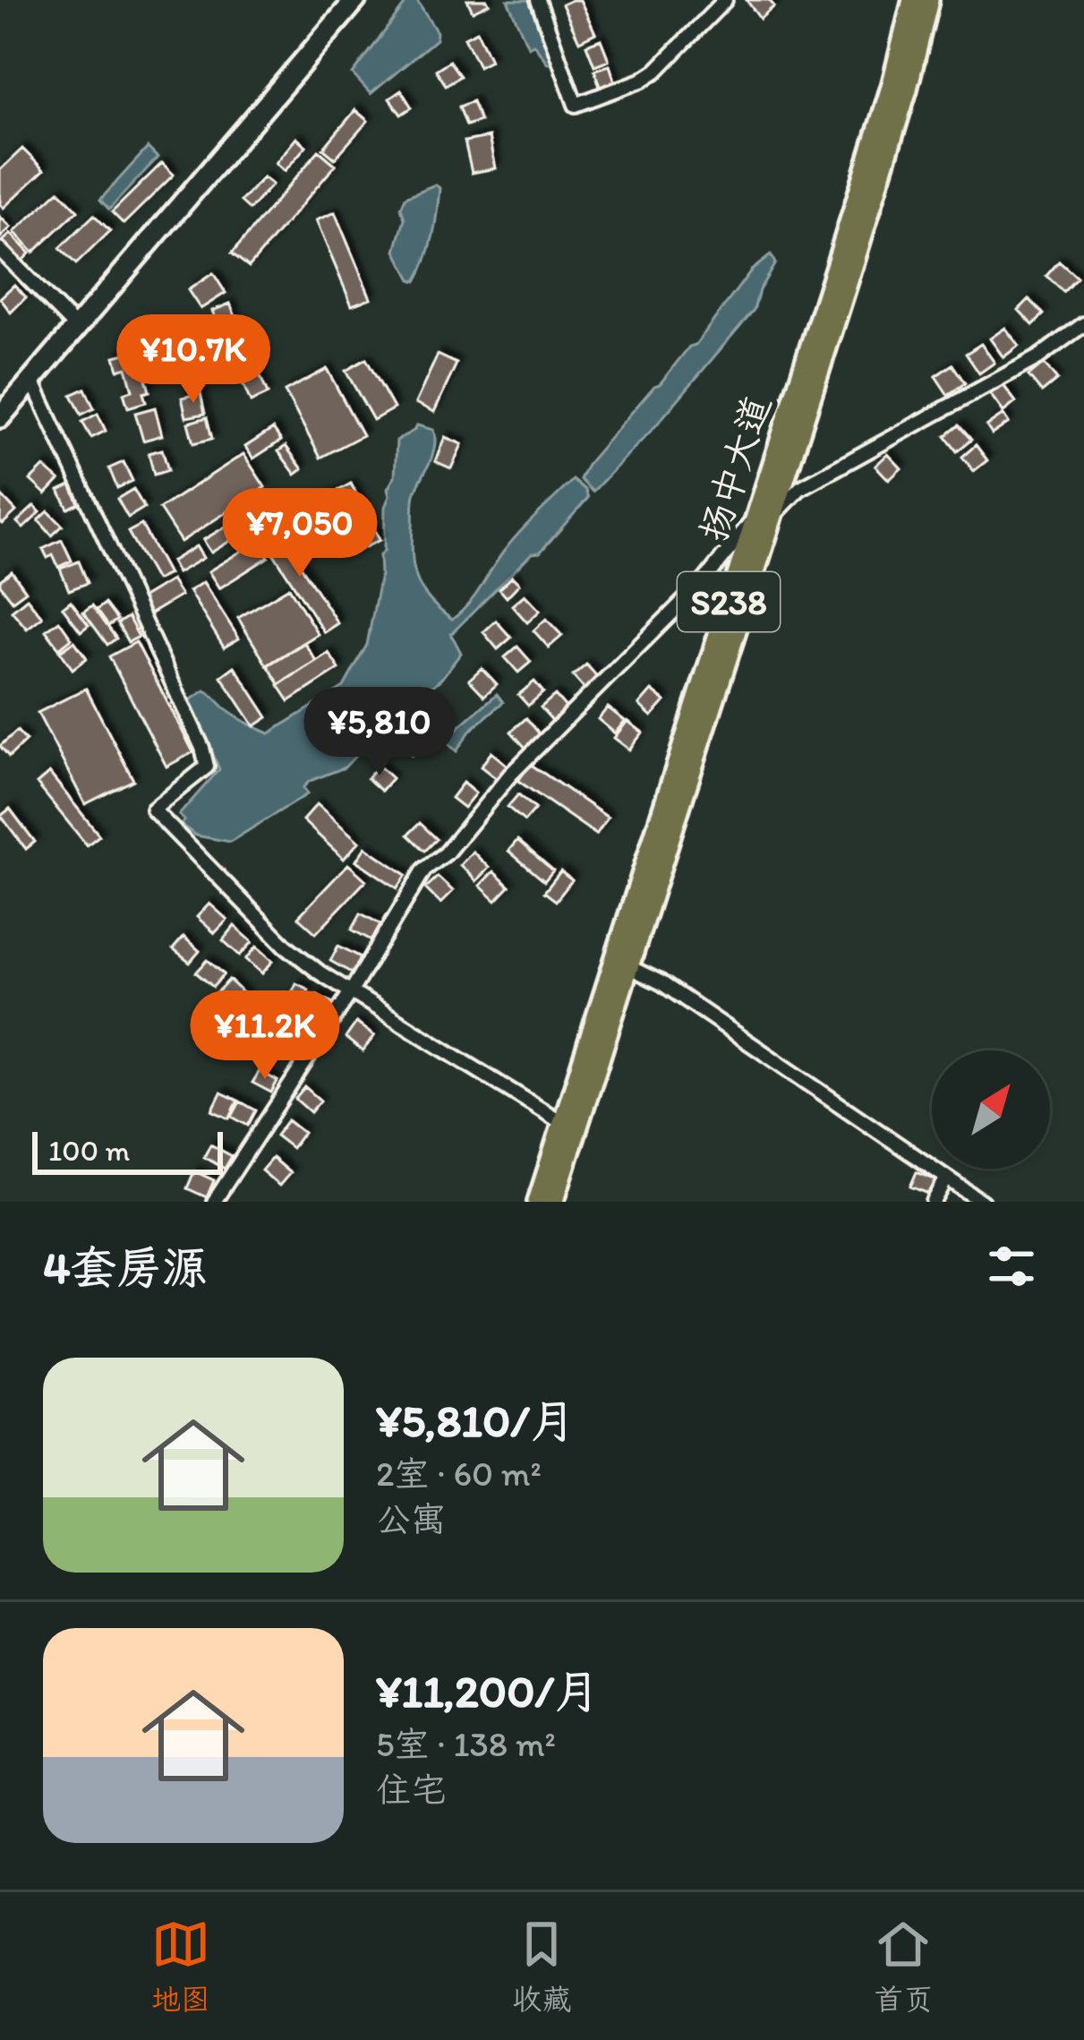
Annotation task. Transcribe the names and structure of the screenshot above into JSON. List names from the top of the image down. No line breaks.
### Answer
{"streets":{"main road":["扬中大道","S238"]},"scale_bar":"100 m","north":"top right","page":{"price":["¥10.7K","¥7,050","¥5,810","¥11.2K"],"scale":"100 m","heading":"4套房源","list":[{"name":"¥5,810/月","note":"2室 · 60 m² · 公寓"},{"name":"¥11,200/月","note":"5室 · 138 m² · 住宅"}],"tabs":["地图","收藏","首页"]}}
